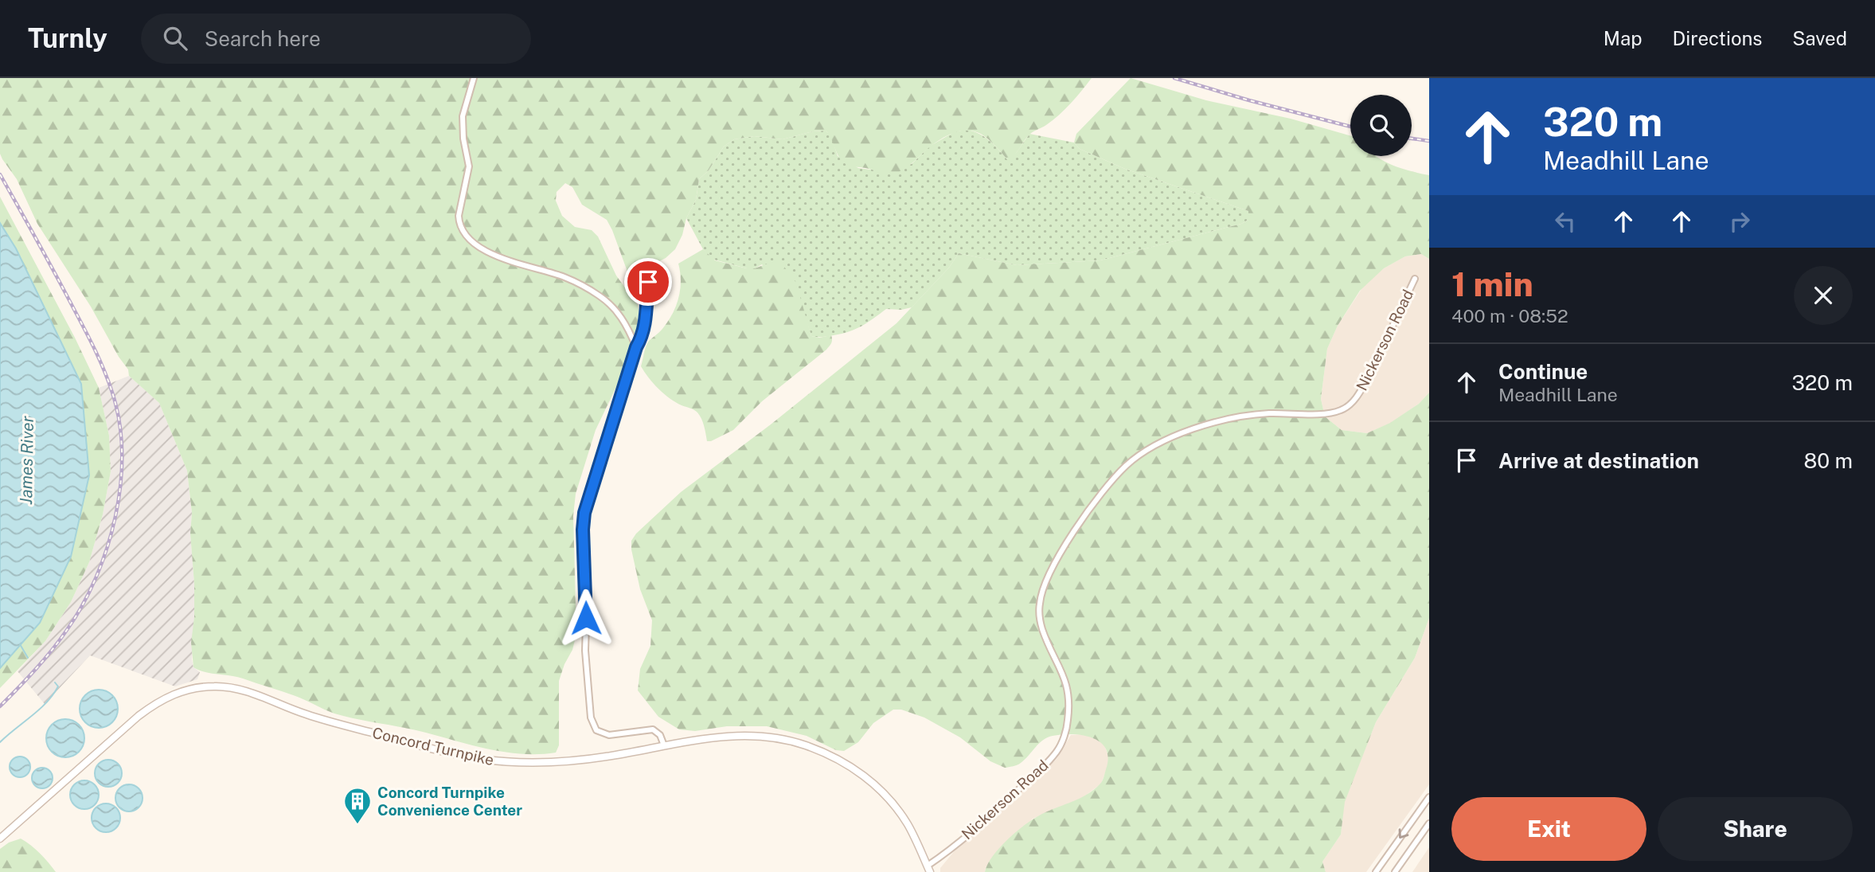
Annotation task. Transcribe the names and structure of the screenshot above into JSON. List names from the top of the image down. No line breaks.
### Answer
{"streets":{"street":["Nickerson Road","Concord Turnpike"]},"crossings":[["Nickerson Road","Concord Turnpike"]],"water":["James River"],"places":{"building":["Concord Turnpike Convenience Center"]},"page":{"header":"Turnly","search":"Search here","nav":["Map","Directions","Saved"],"turn":["320 m","Meadhill Lane"],"heading":["1 min","400 m · 08:52"],"list":[{"name":"Continue","note":"Meadhill Lane","value":"320 m"},{"name":"Arrive at destination","value":"80 m"}],"buttons":["Exit","Share"]}}
